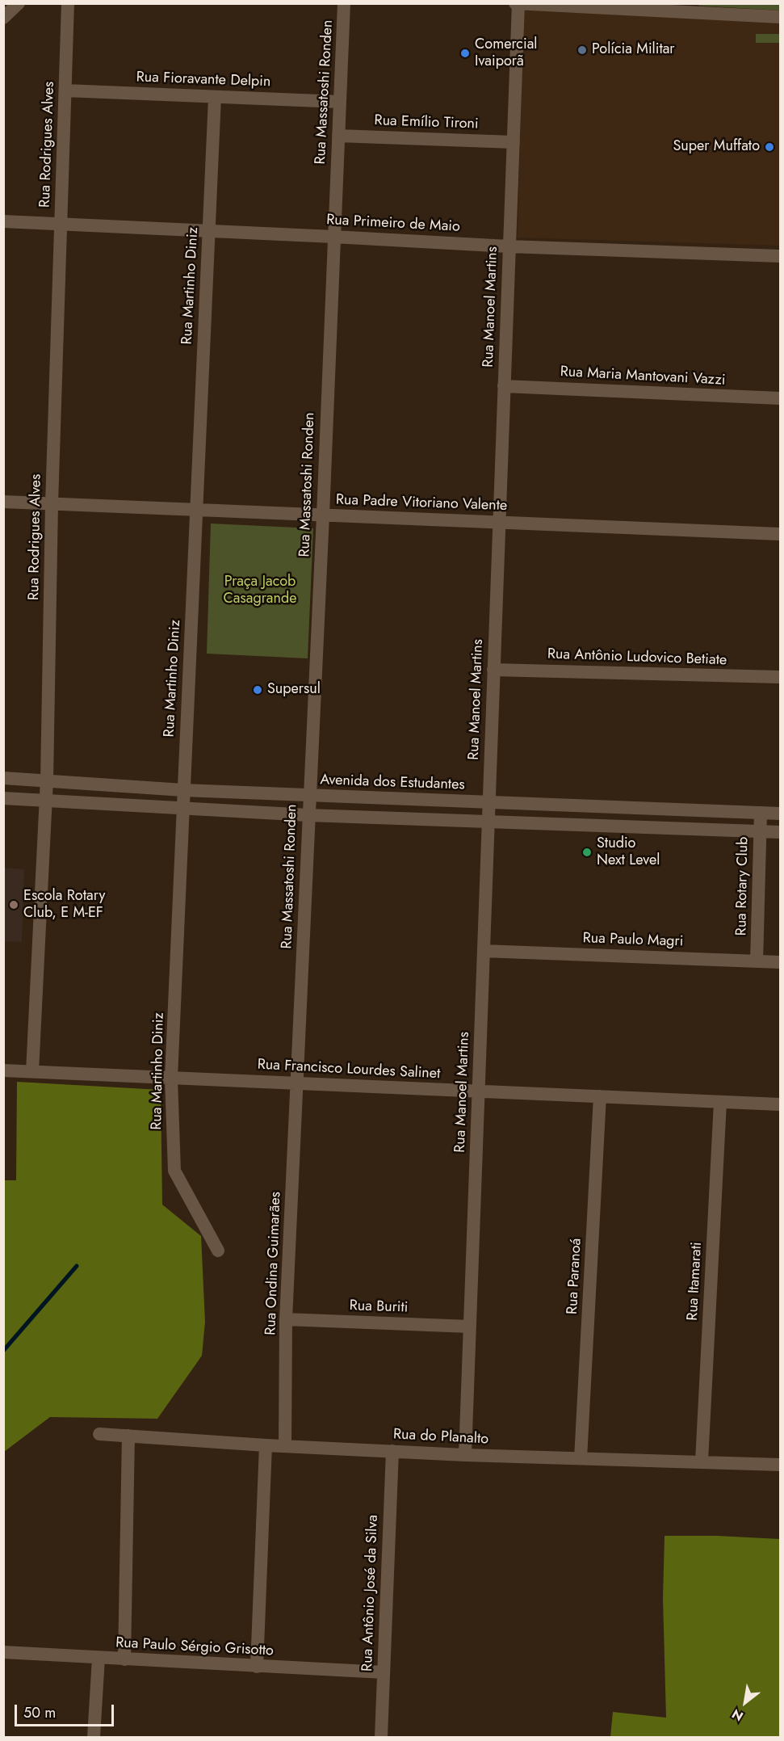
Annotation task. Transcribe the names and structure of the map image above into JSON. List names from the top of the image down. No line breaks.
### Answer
{"streets":{"street":["Rua Fioravante Delpin","Rua Massatoshi Ronden","Rua Emílio Tironi","Rua Rodrigues Alves","Rua Primeiro de Maio","Rua Martinho Diniz","Rua Manoel Martins","Rua Maria Mantovani Vazzi","Rua Padre Vitoriano Valente","Rua Antônio Ludovico Betiate","Avenida dos Estudantes","Rua Rotary Club","Rua Paulo Magri","Rua Francisco Lourdes Salinet","Rua Ondina Guimarães","Rua Paranoá","Rua Itamarati","Rua Buriti","Rua do Planalto","Rua Antônio José da Silva","Rua Paulo Sérgio Grisotto"]},"crossings":[["Rua Fioravante Delpin","Rua Massatoshi Ronden"],["Rua Fioravante Delpin","Rua Rodrigues Alves"],["Rua Fioravante Delpin","Rua Martinho Diniz"],["Rua Massatoshi Ronden","Rua Emílio Tironi"],["Rua Massatoshi Ronden","Rua Primeiro de Maio"],["Rua Massatoshi Ronden","Rua Padre Vitoriano Valente"],["Rua Massatoshi Ronden","Avenida dos Estudantes"],["Rua Massatoshi Ronden","Rua Francisco Lourdes Salinet"],["Rua Massatoshi Ronden","Rua Ondina Guimarães"],["Rua Emílio Tironi","Rua Manoel Martins"],["Rua Rodrigues Alves","Rua Primeiro de Maio"],["Rua Rodrigues Alves","Rua Padre Vitoriano Valente"],["Rua Rodrigues Alves","Avenida dos Estudantes"],["Rua Rodrigues Alves","Rua Francisco Lourdes Salinet"],["Rua Primeiro de Maio","Rua Martinho Diniz"],["Rua Primeiro de Maio","Rua Manoel Martins"],["Rua Martinho Diniz","Rua Padre Vitoriano Valente"],["Rua Martinho Diniz","Avenida dos Estudantes"],["Rua Martinho Diniz","Rua Francisco Lourdes Salinet"],["Rua Manoel Martins","Rua Maria Mantovani Vazzi"],["Rua Manoel Martins","Rua Padre Vitoriano Valente"],["Rua Manoel Martins","Rua Antônio Ludovico Betiate"],["Rua Manoel Martins","Avenida dos Estudantes"],["Rua Manoel Martins","Rua Paulo Magri"],["Rua Manoel Martins","Rua Francisco Lourdes Salinet"],["Rua Manoel Martins","Rua Buriti"],["Rua Manoel Martins","Rua do Planalto"],["Avenida dos Estudantes","Rua Rotary Club"],["Rua Rotary Club","Rua Paulo Magri"],["Rua Francisco Lourdes Salinet","Rua Ondina Guimarães"],["Rua Francisco Lourdes Salinet","Rua Paranoá"],["Rua Francisco Lourdes Salinet","Rua Itamarati"],["Rua Ondina Guimarães","Rua Buriti"],["Rua Ondina Guimarães","Rua do Planalto"],["Rua Paranoá","Rua do Planalto"],["Rua Itamarati","Rua do Planalto"],["Rua do Planalto","Rua Antônio José da Silva"],["Rua Antônio José da Silva","Rua Paulo Sérgio Grisotto"]],"parks":["Praça Jacob Casagrande"],"places":["Polícia Militar","Comercial Ivaiporã","Super Muffato","Supersul","Studio Next Level","Escola Rotary Club, E M-EF"],"scale_bar":"50 m","north":"bottom left"}
